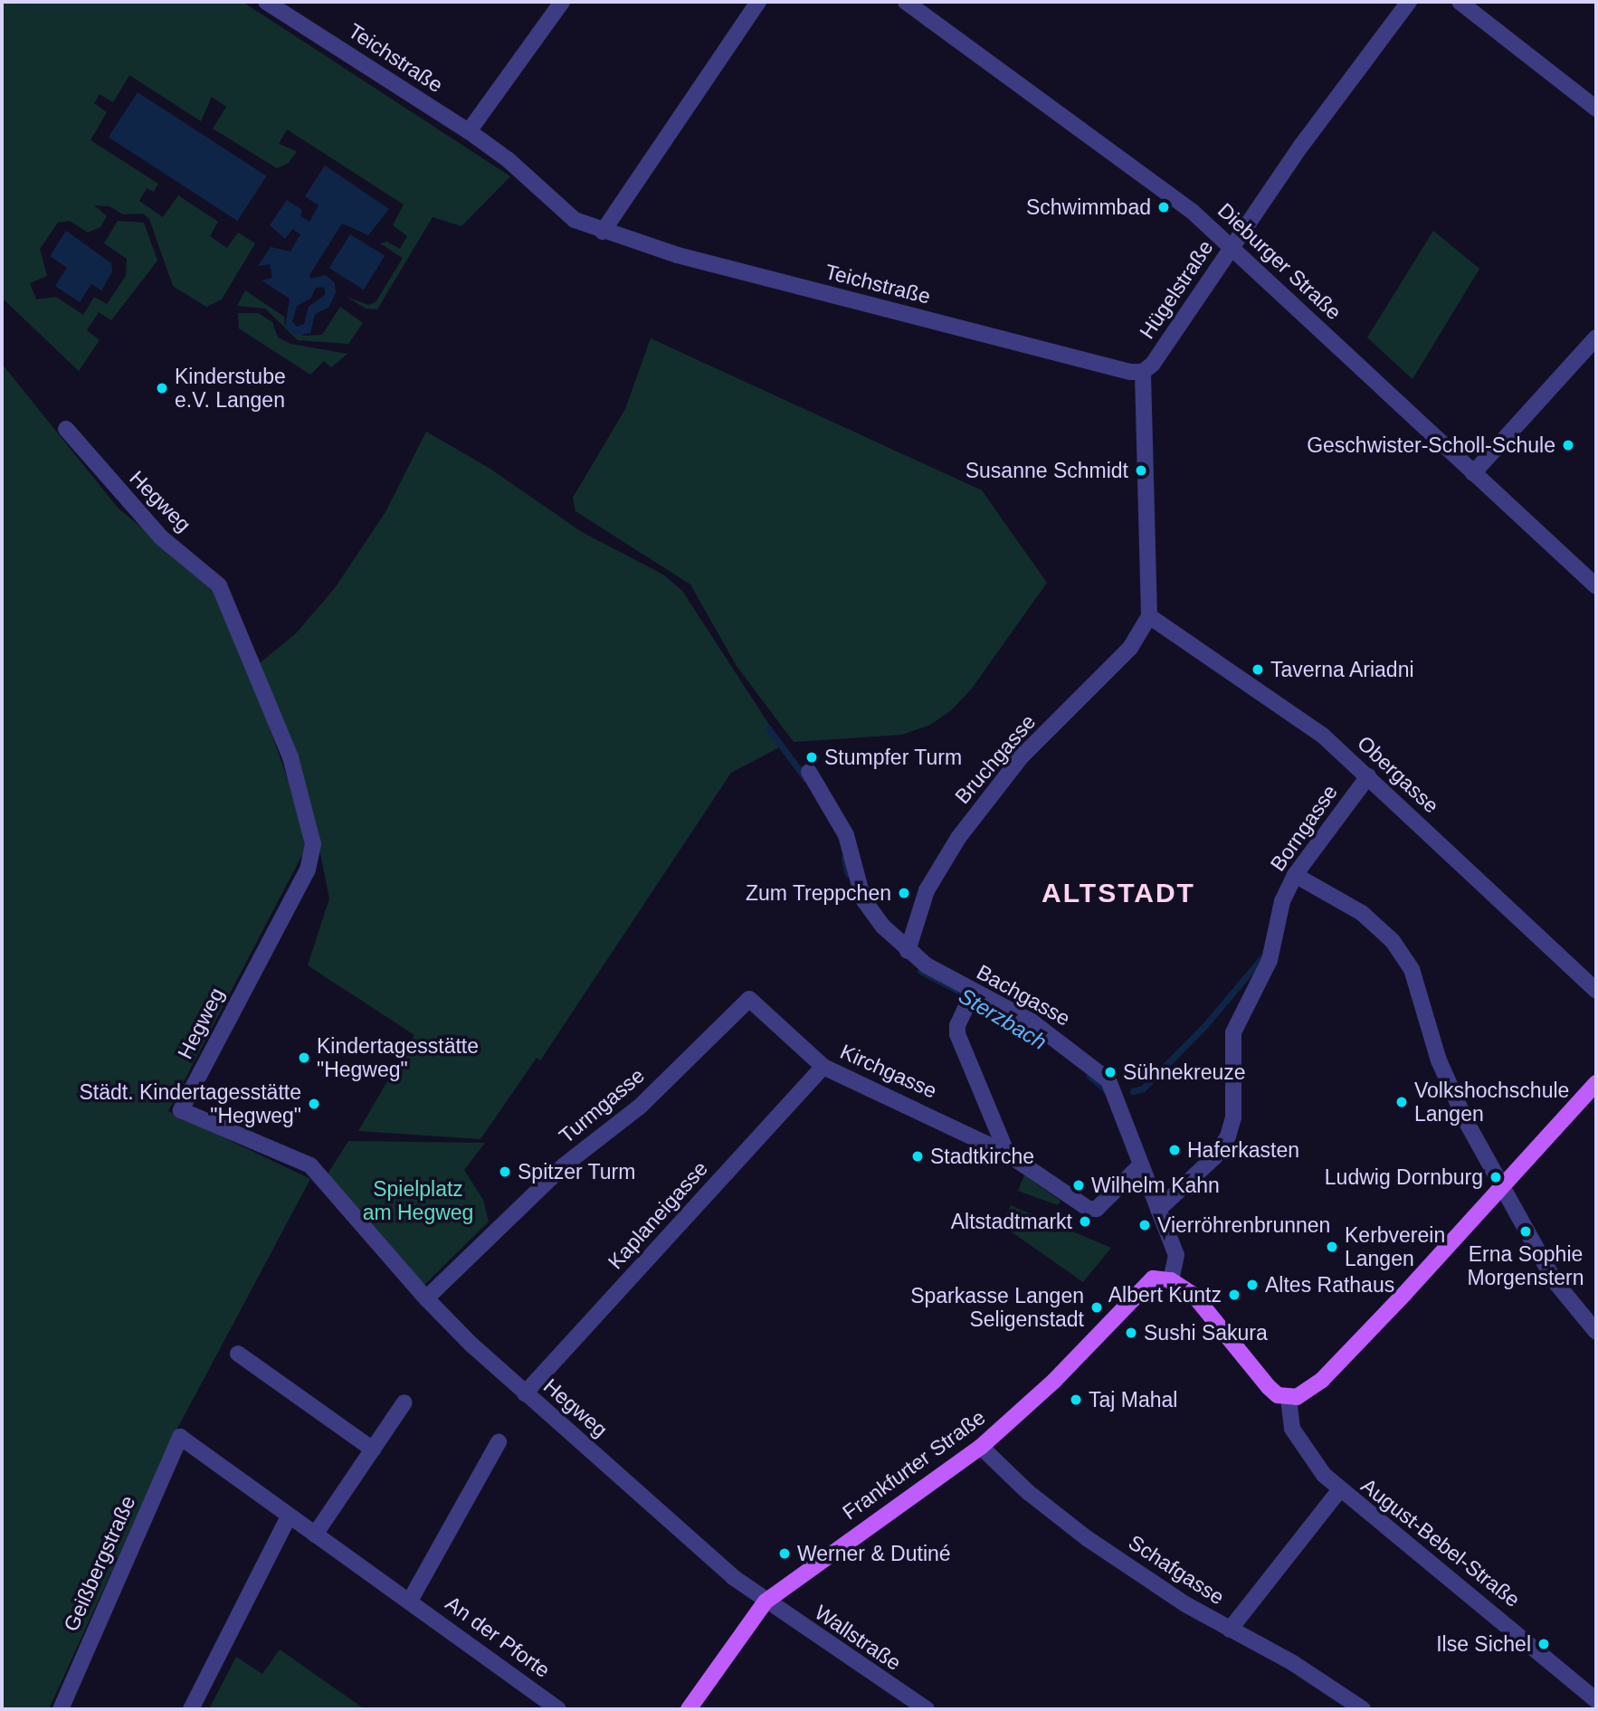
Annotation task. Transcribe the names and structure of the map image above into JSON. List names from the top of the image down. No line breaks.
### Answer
{"streets":{"main road":["Frankfurter Straße"],"street":["Teichstraße","Dieburger Straße","Hügelstraße","Hegweg","Bruchgasse","Obergasse","Borngasse","Bachgasse","Kirchgasse","Turmgasse","Kaplaneigasse","August-Bebel-Straße","Geißbergstraße","Schafgasse","An der Pforte","Wallstraße"]},"crossings":[["Teichstraße","Hügelstraße"],["Dieburger Straße","Hügelstraße"],["Hügelstraße","Bruchgasse"],["Hügelstraße","Obergasse"],["Hegweg","Turmgasse"],["Hegweg","Kaplaneigasse"],["Hegweg","Frankfurter Straße"],["Hegweg","Wallstraße"],["Bruchgasse","Obergasse"],["Bruchgasse","Bachgasse"],["Obergasse","Borngasse"],["Borngasse","Bachgasse"],["Bachgasse","Kirchgasse"],["Bachgasse","Frankfurter Straße"],["Kirchgasse","Turmgasse"],["Kirchgasse","Kaplaneigasse"],["Frankfurter Straße","Schafgasse"],["Frankfurter Straße","Wallstraße"],["Geißbergstraße","An der Pforte"]],"districts":["ALTSTADT"],"water":["Sterzbach"],"parks":["Spielplatz am Hegweg"],"places":["Schwimmbad","Kinderstube e.V. Langen","Geschwister-Scholl-Schule","Susanne Schmidt","Taverna Ariadni","Stumpfer Turm","Zum Treppchen","Kindertagesstätte \"Hegweg\"","Sühnekreuze","Volkshochschule Langen","Städt. Kindertagesstätte \"Hegweg\"","Haferkasten","Stadtkirche","Spitzer Turm","Ludwig Dornburg","Wilhelm Kahn","Altstadtmarkt","Vierröhrenbrunnen","Erna Sophie Morgenstern","Kerbverein Langen","Altes Rathaus","Albert Kuntz","Sparkasse Langen Seligenstadt","Sushi Sakura","Taj Mahal","Werner & Dutiné","Ilse Sichel"]}
